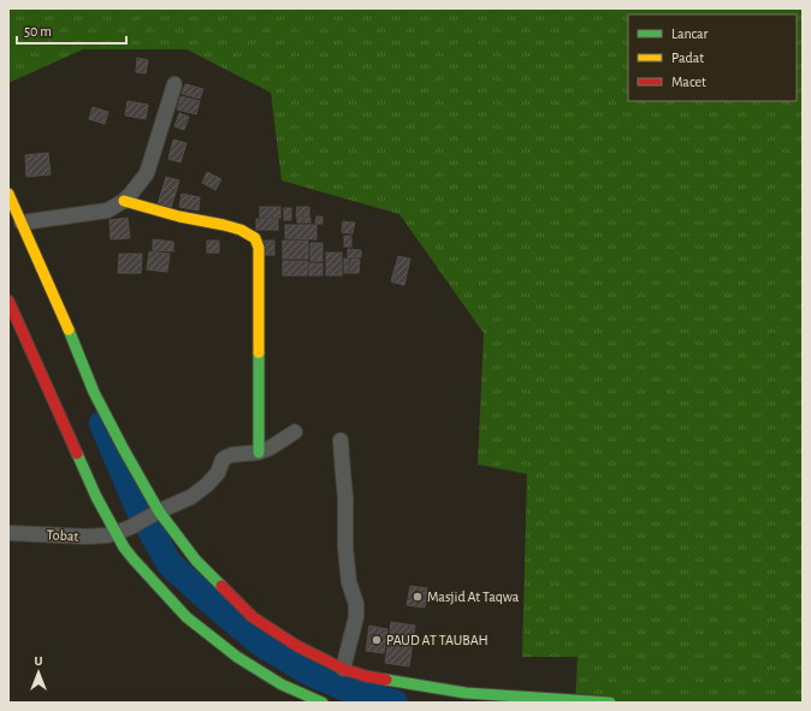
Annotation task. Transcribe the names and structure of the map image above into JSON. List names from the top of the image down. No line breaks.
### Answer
{"streets":{"street":["Tobat"]},"places":["Masjid At Taqwa","PAUD AT TAUBAH"],"legend":["Lancar","Padat","Macet"],"scale_bar":"50 m","north":"top"}
